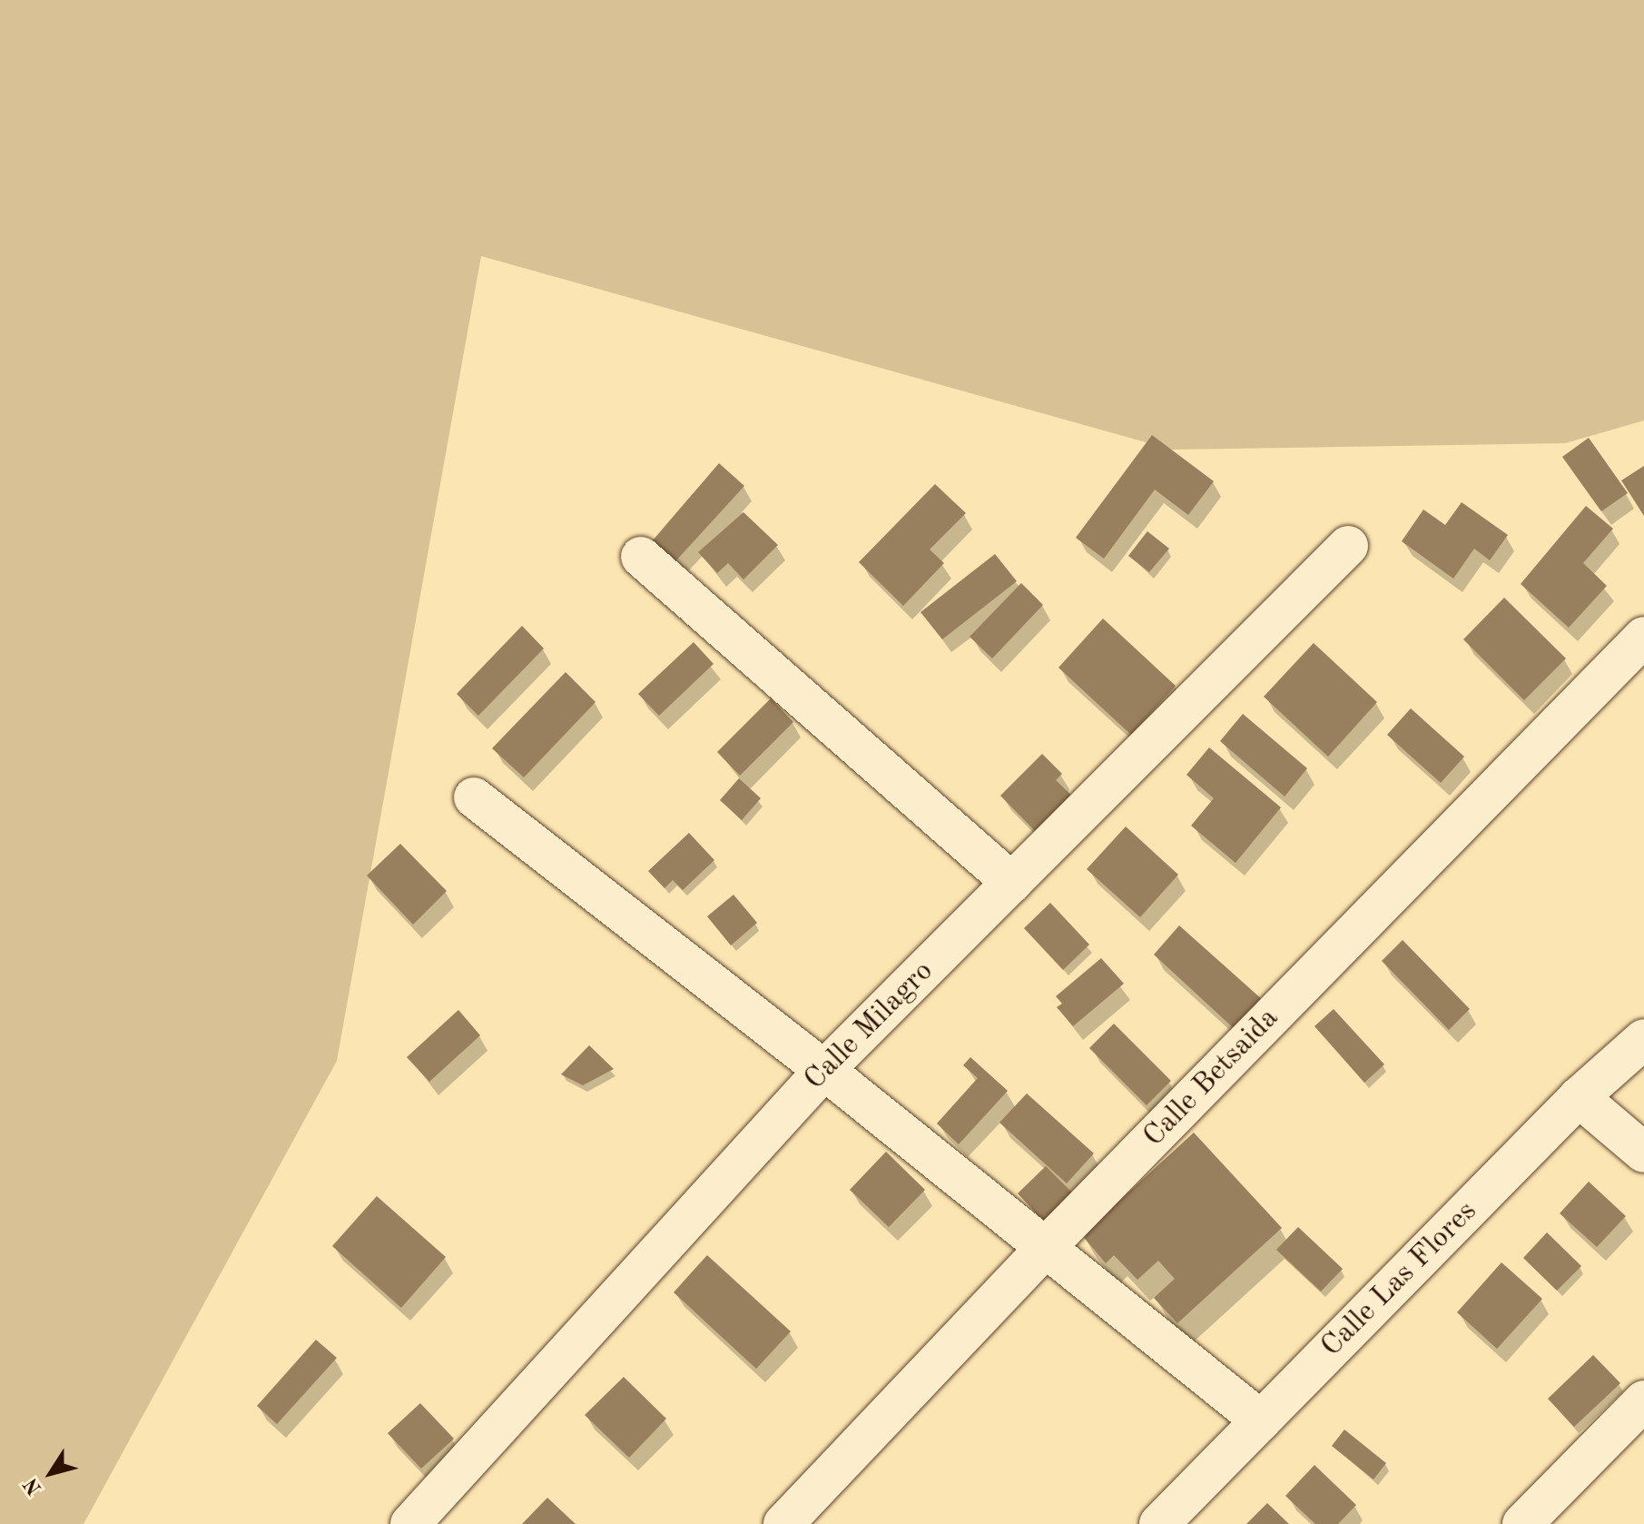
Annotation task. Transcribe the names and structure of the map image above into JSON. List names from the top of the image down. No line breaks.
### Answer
{"streets":{"street":["Calle Milagro","Calle Betsaida","Calle Las Flores"]},"north":"bottom left"}
